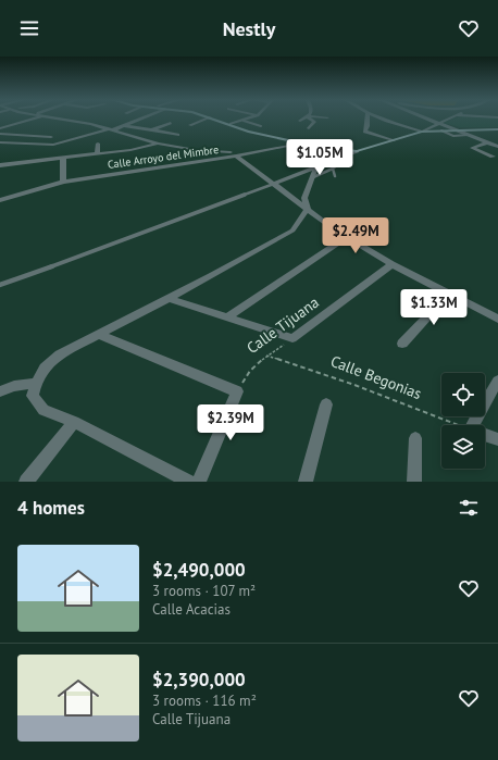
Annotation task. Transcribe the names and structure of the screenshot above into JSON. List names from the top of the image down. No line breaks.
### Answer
{"streets":{"street":["Calle Arroyo del Mimbre","Calle Tijuana"],"path":["Calle Begonias"]},"crossings":[["Calle Tijuana","Calle Begonias"]],"page":{"header":"Nestly","price":["$1.05M","$2.49M","$1.33M","$2.39M"],"heading":"4 homes","list":[{"name":"$2,490,000","note":"3 rooms · 107 m² · Calle Acacias"},{"name":"$2,390,000","note":"3 rooms · 116 m² · Calle Tijuana"}]}}
